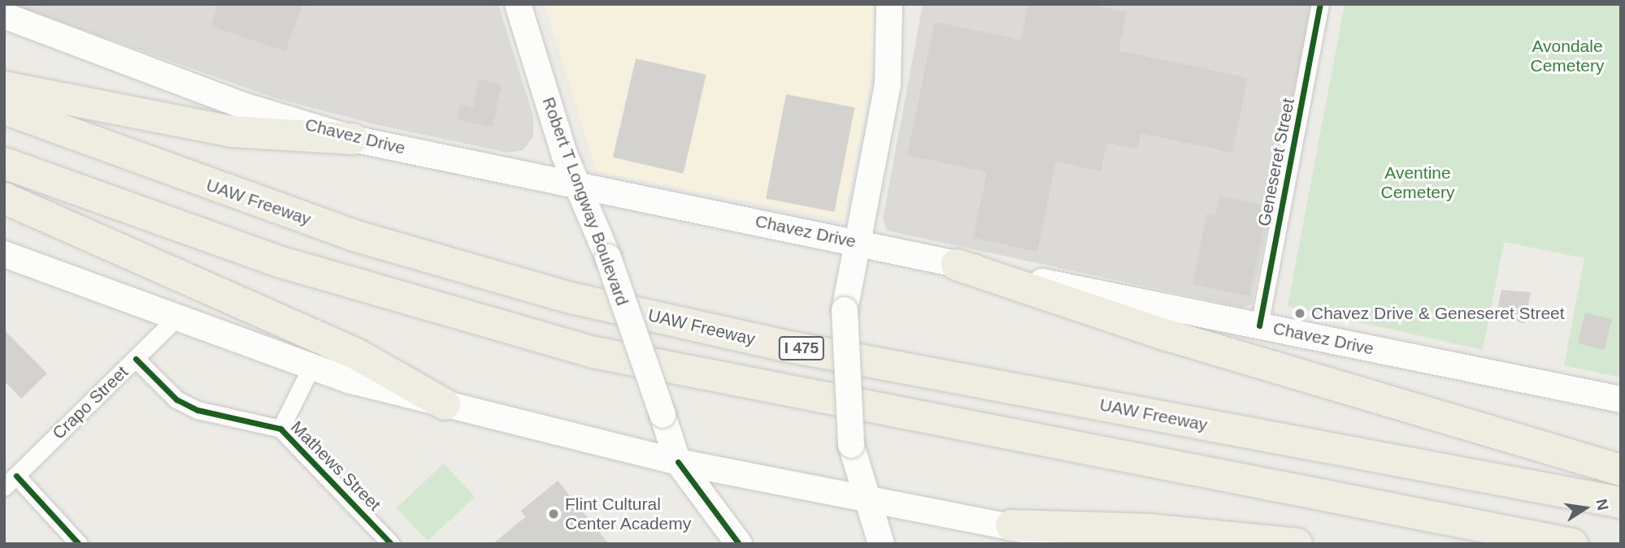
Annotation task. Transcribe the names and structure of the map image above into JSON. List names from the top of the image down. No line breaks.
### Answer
{"streets":{"highway":["UAW Freeway","I 475"],"main road":["Chavez Drive","Robert T Longway Boulevard"],"street":["Geneseret Street","Crapo Street","Mathews Street"]},"crossings":[["Chavez Drive","Geneseret Street"],["Chavez Drive","Robert T Longway Boulevard"],["Crapo Street","Mathews Street"]],"parks":["Avondale Cemetery","Aventine Cemetery"],"places":["Chavez Drive & Geneseret Street","Flint Cultural Center Academy"],"north":"right"}
